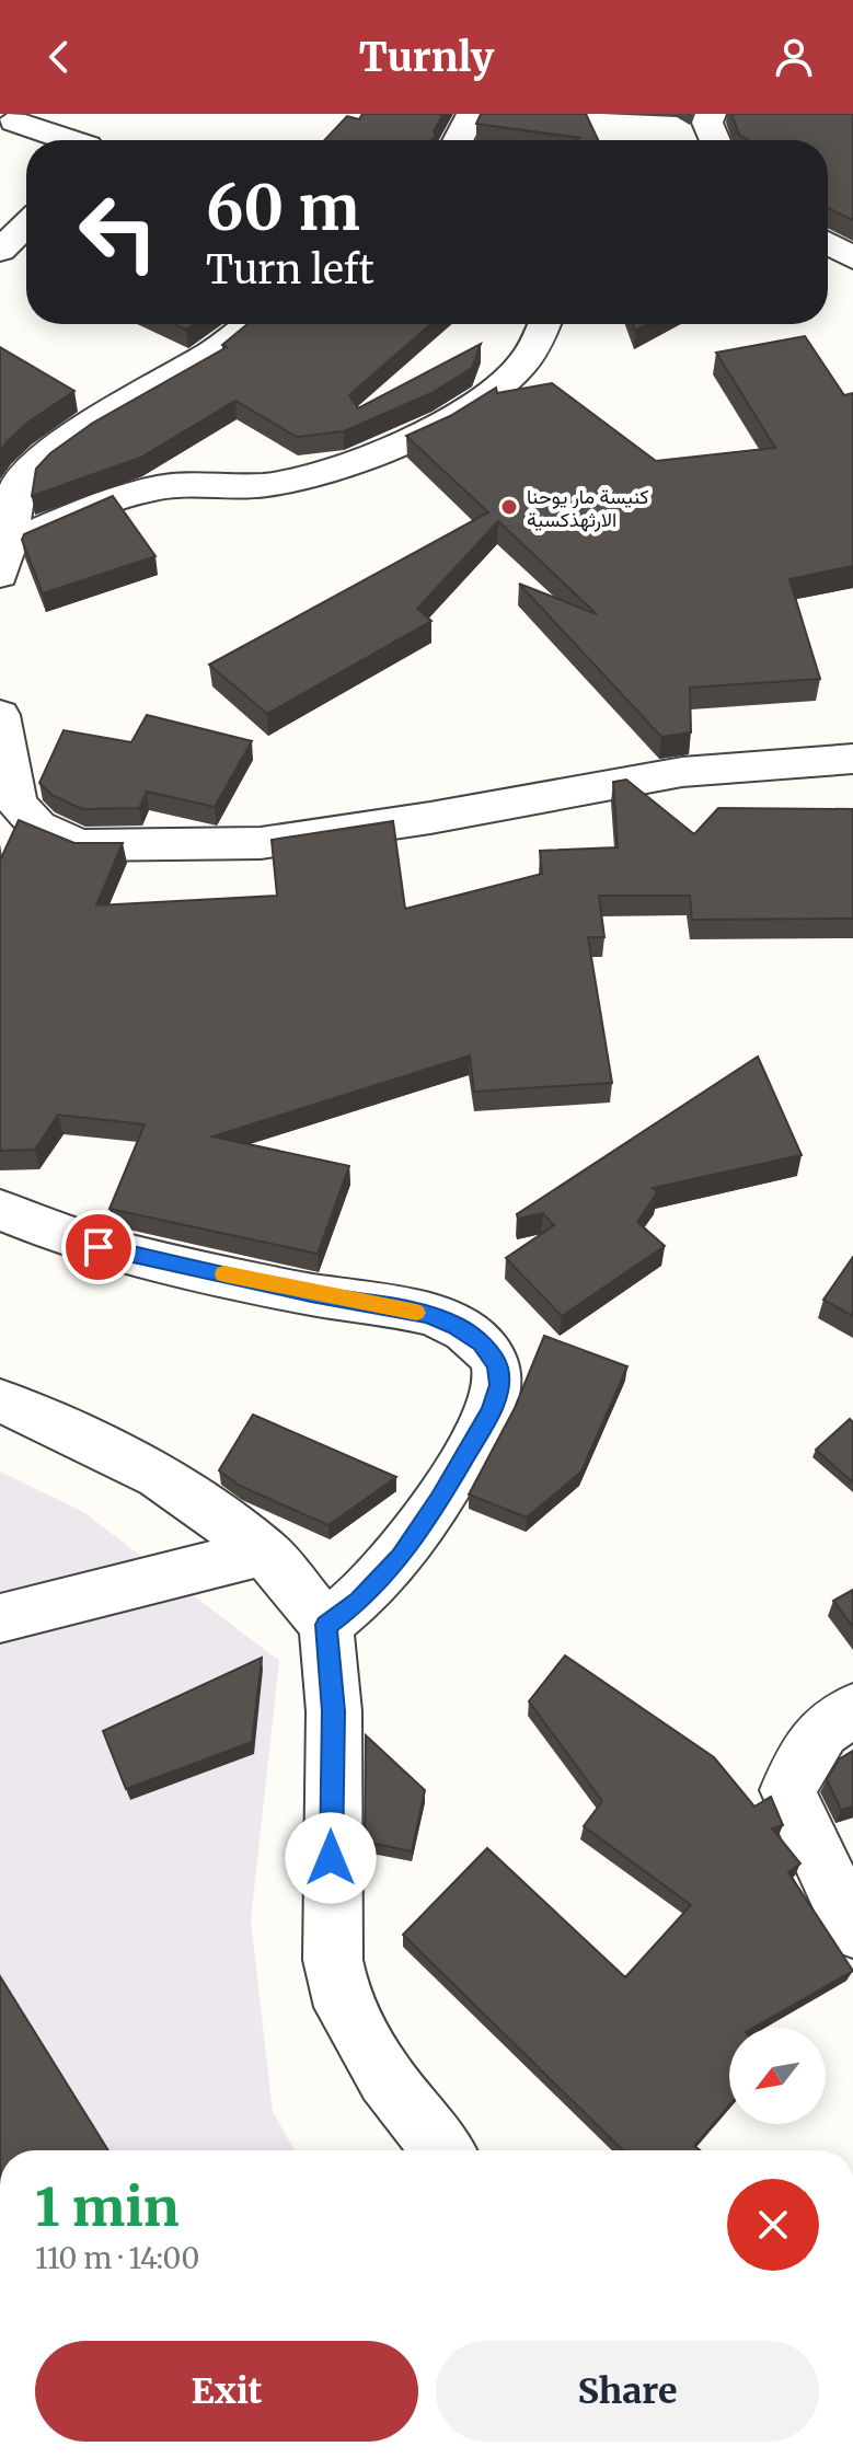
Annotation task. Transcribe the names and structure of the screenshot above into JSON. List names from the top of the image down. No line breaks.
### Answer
{"places":["كنيسة مار يوحنا الارثهذكسية"],"north":"bottom left","page":{"header":"Turnly","turn":["60 m","Turn left"],"heading":["1 min","110 m · 14:00"],"buttons":["Exit","Share"]}}
